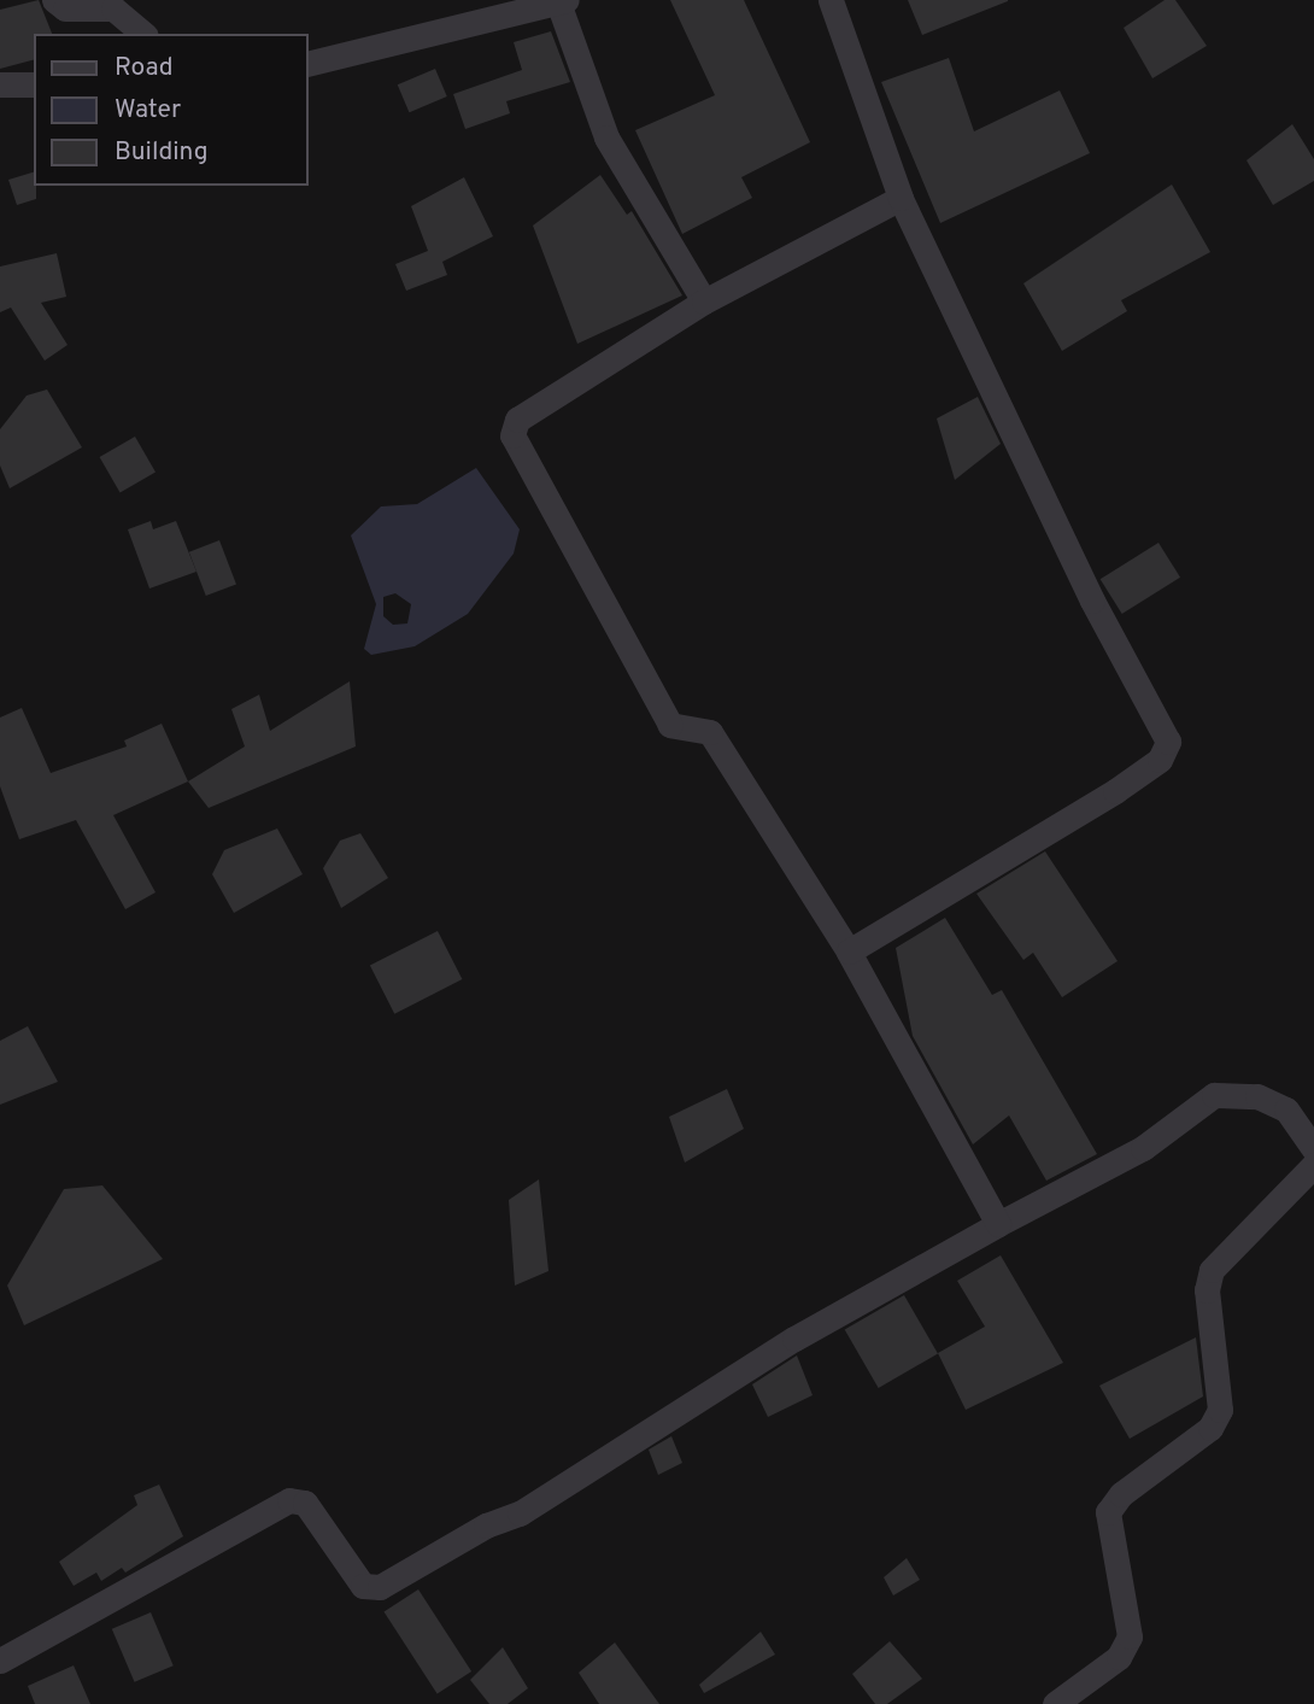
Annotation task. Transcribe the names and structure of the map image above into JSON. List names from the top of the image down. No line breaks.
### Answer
{"legend":["Road","Water","Building"]}
